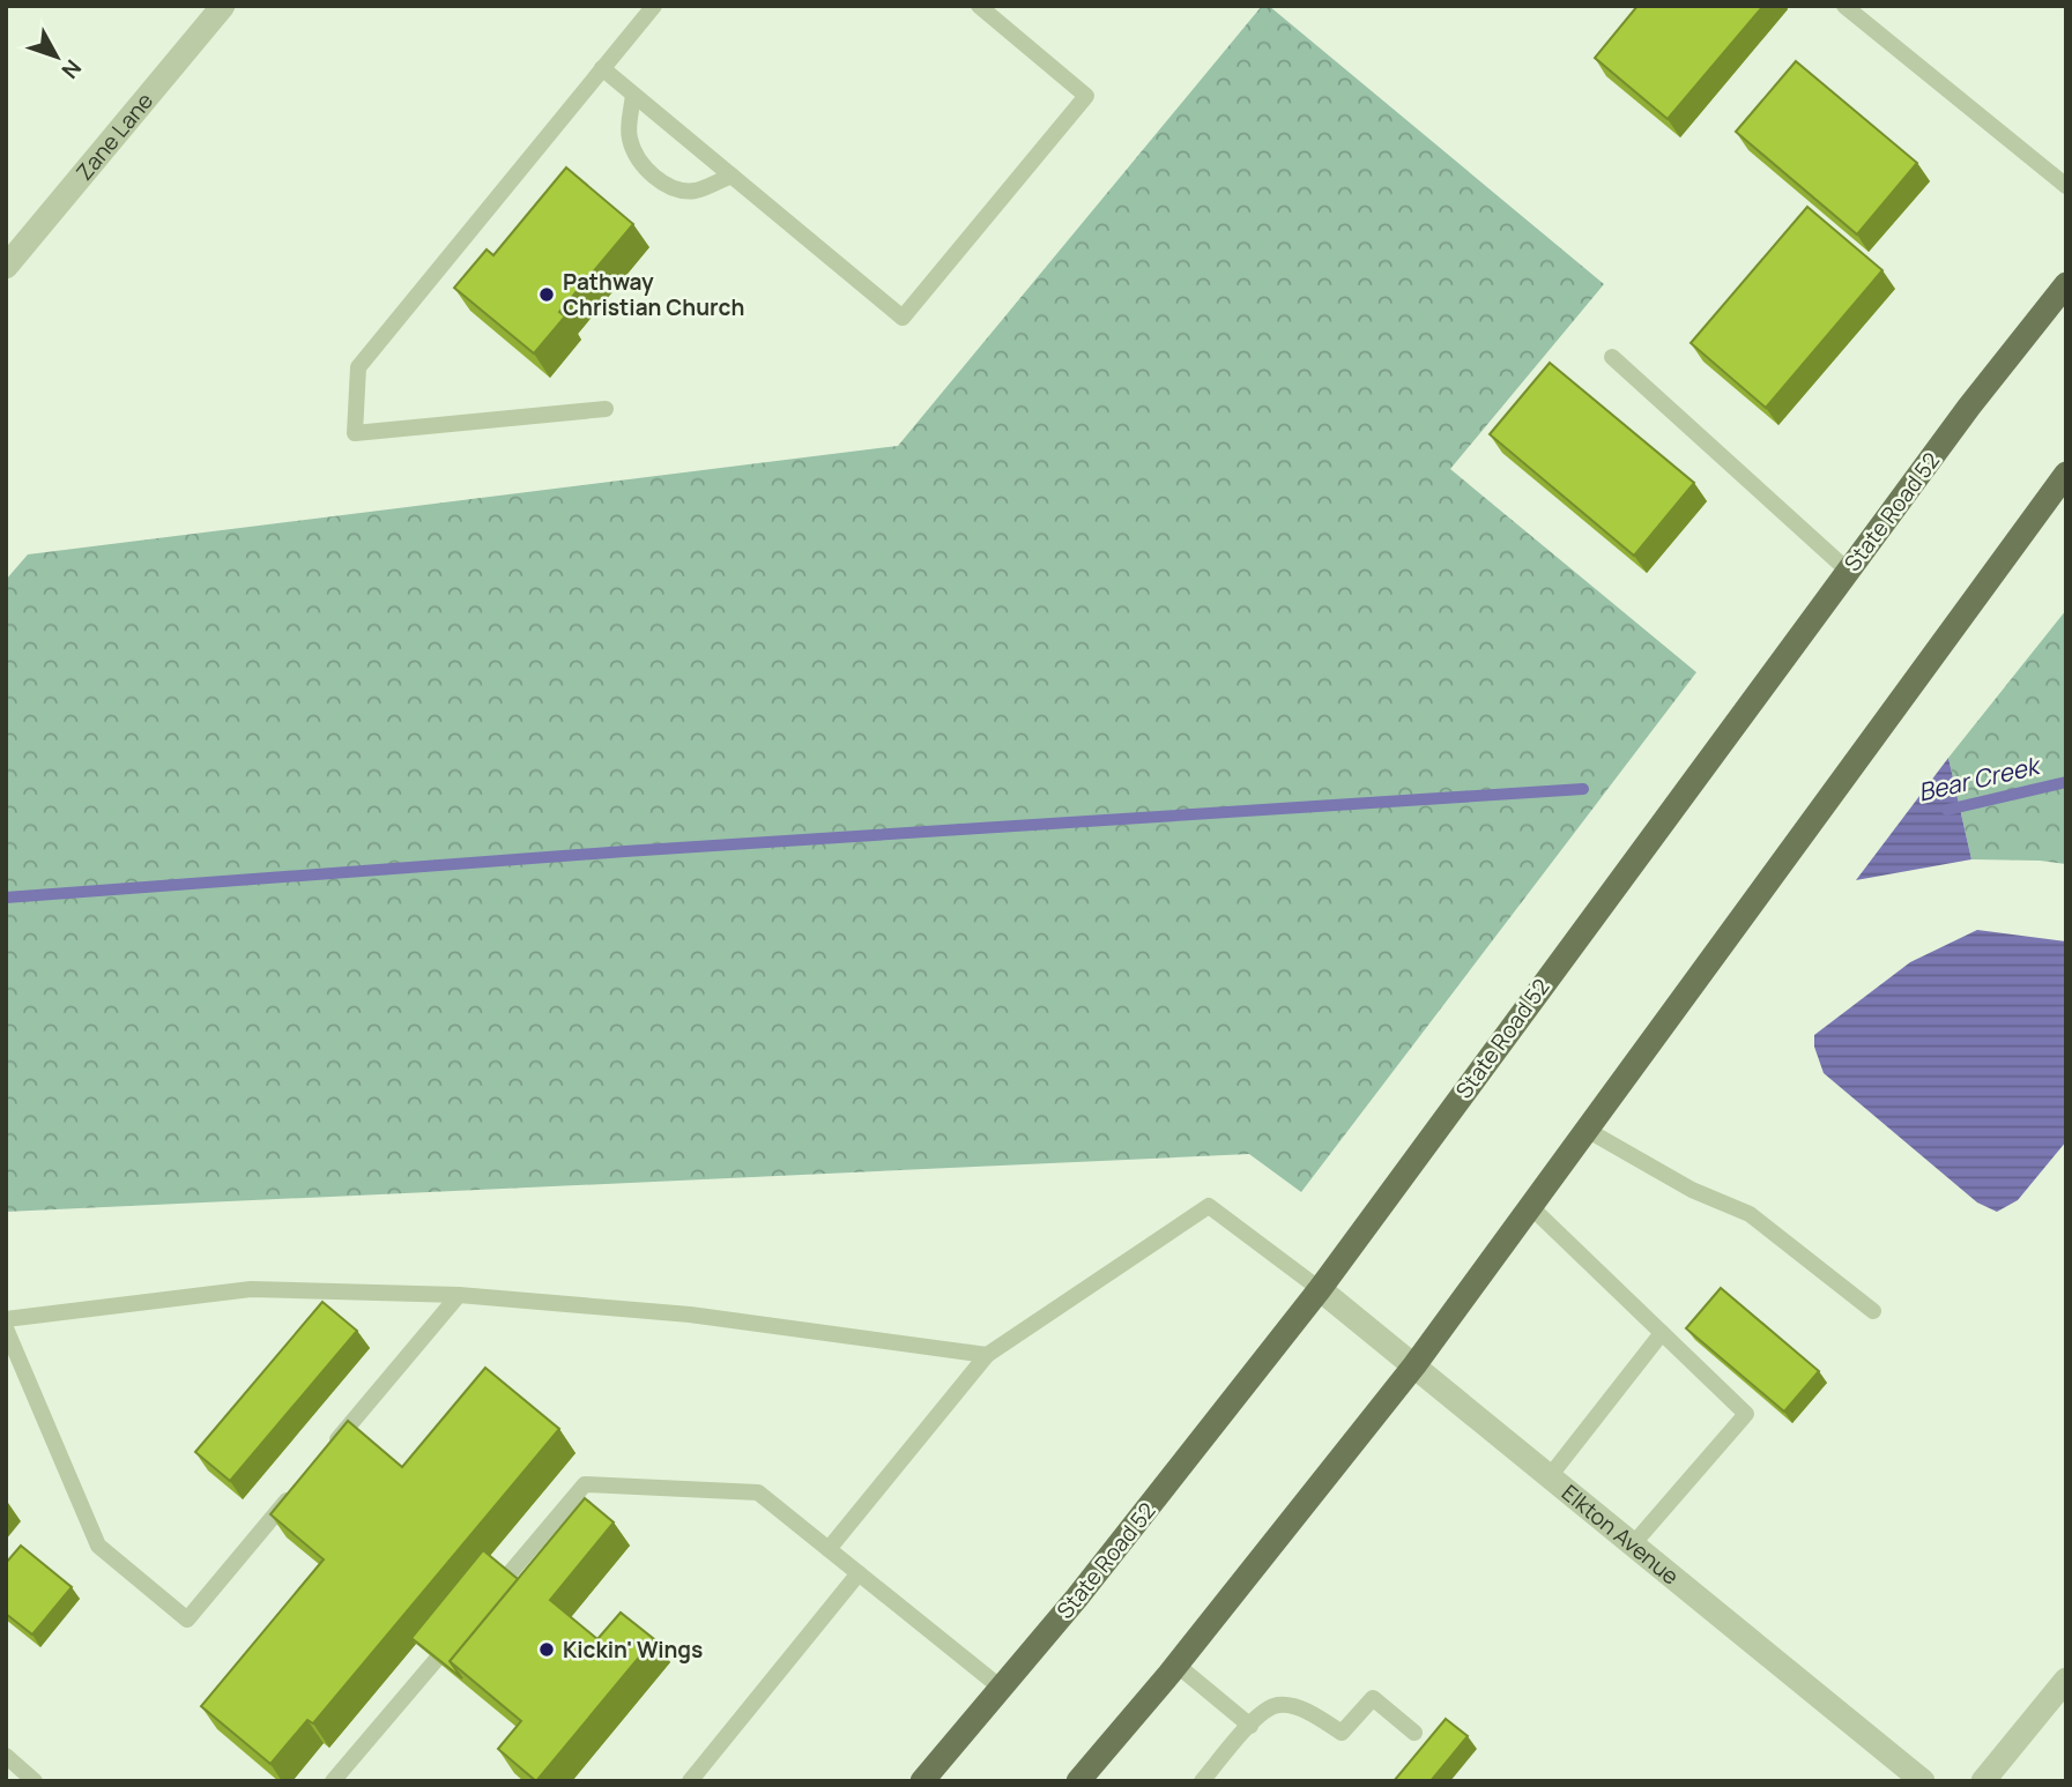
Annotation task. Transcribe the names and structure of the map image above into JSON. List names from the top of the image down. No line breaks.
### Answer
{"streets":{"main road":["State Road 52"],"street":["Zane Lane","Elkton Avenue"]},"crossings":[["State Road 52","Elkton Avenue"]],"water":["Bear Creek"],"places":["Pathway Christian Church","Kickin' Wings"],"north":"bottom right"}
